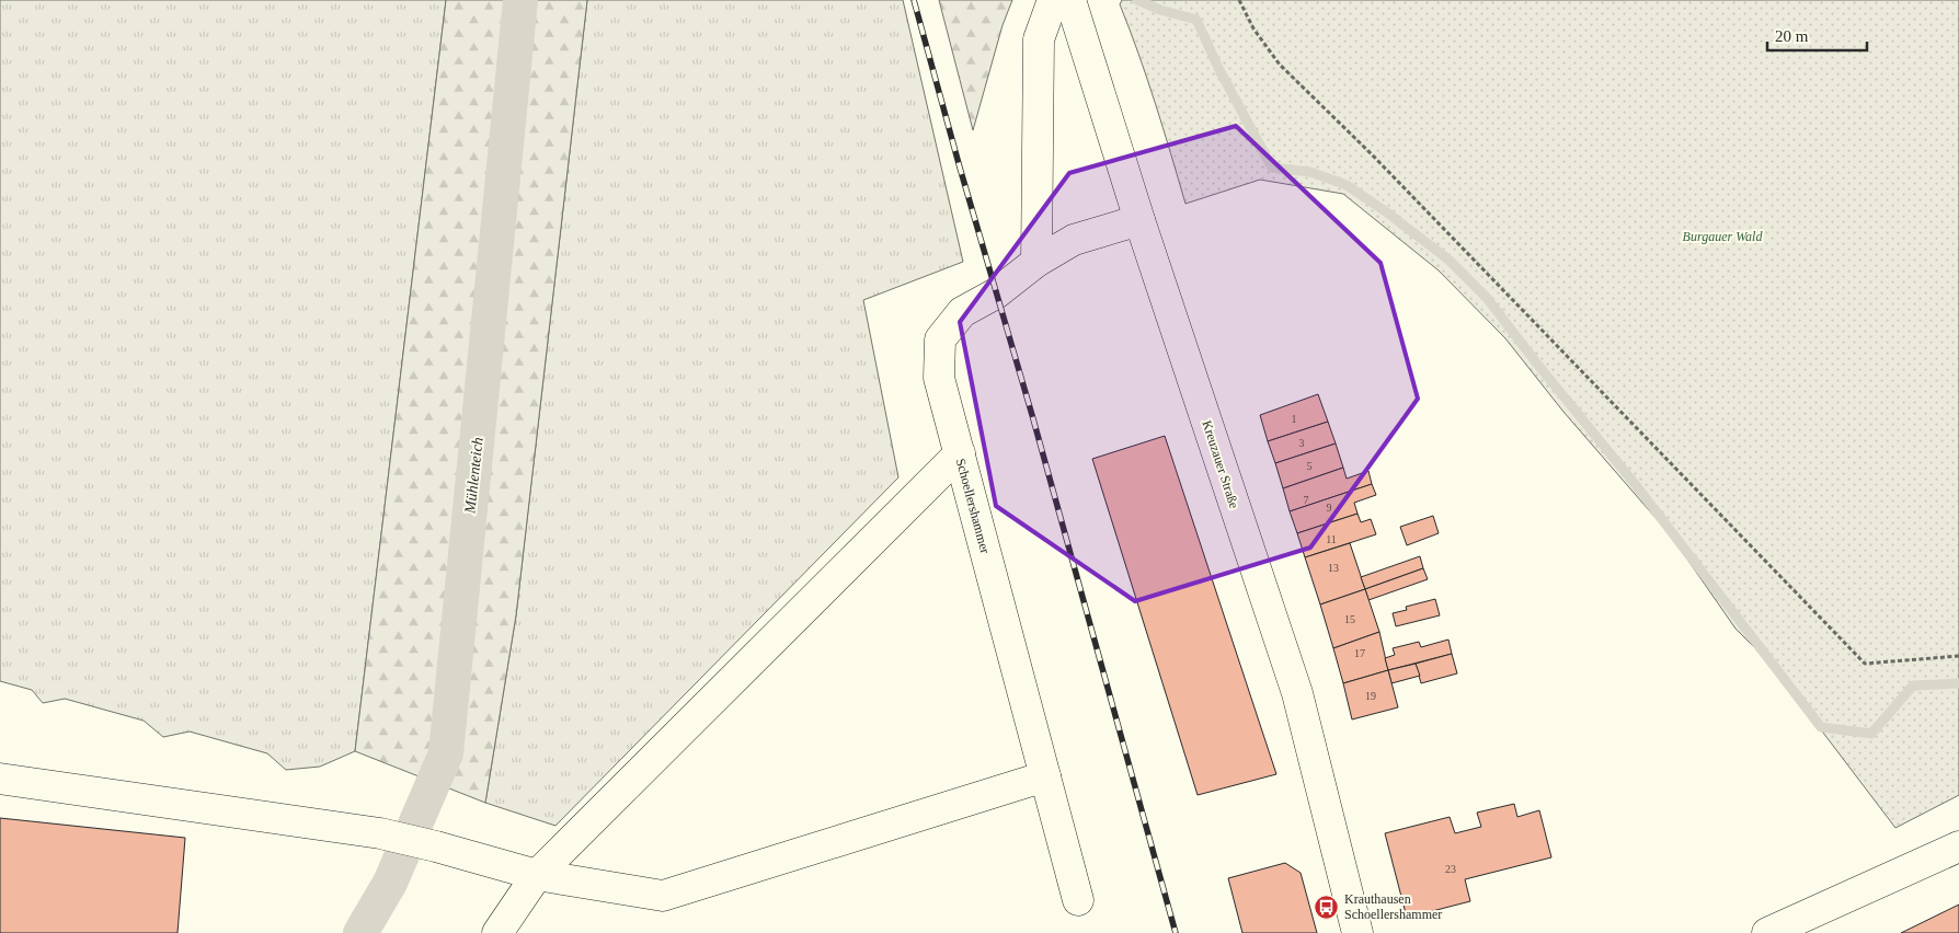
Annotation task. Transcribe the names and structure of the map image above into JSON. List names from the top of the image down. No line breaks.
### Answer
{"streets":{"main road":["Kreuzauer Straße","Schoellershammer"]},"crossings":[["Kreuzauer Straße","Schoellershammer"]],"water":["Mühlenteich"],"parks":["Burgauer Wald"],"places":{"bus stop":["Krauthausen Schoellershammer"]},"house_numbers":["1","3","5","7","9","11","13","15","17","19","23"],"scale_bar":"20 m"}
